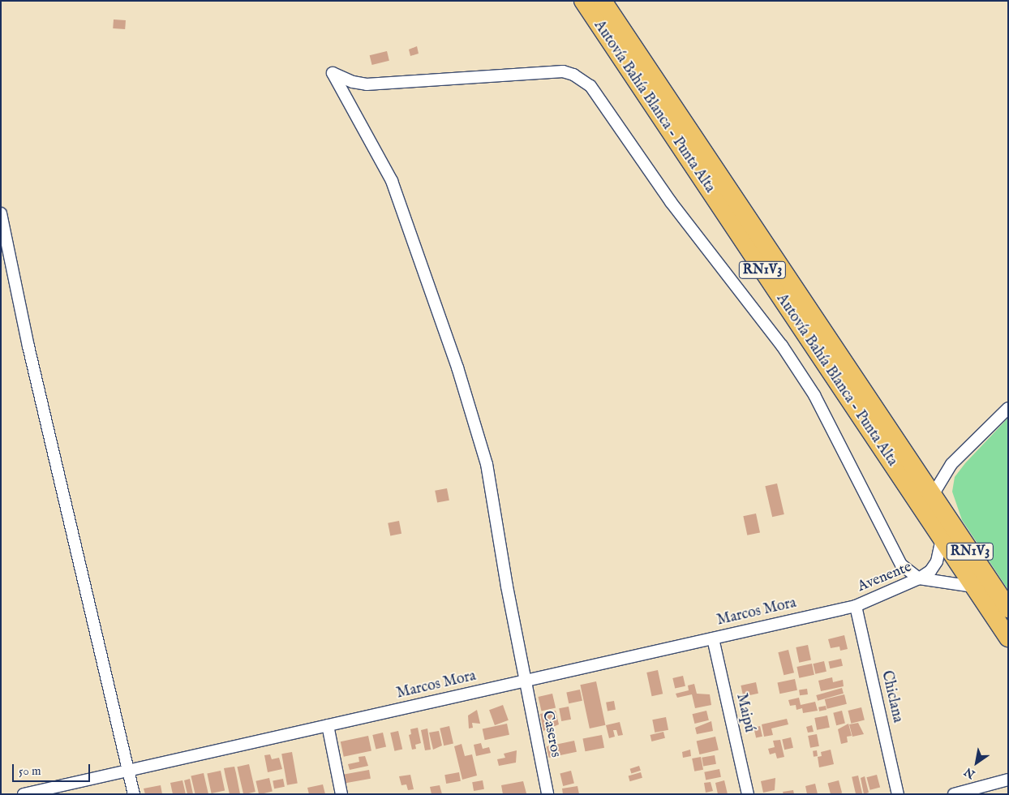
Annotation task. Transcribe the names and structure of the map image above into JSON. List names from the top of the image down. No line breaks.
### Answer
{"streets":{"main road":["Autovía Bahía Blanca - Punta Alta","RN1V3"],"street":["Avenente","Marcos Mora","Chiclana","Maipú","Caseros"]},"crossings":[["Autovía Bahía Blanca - Punta Alta","Avenente"],["Avenente","Marcos Mora"],["Avenente","Chiclana"],["Avenente","Caseros"],["Marcos Mora","Chiclana"],["Marcos Mora","Maipú"],["Marcos Mora","Caseros"]],"scale_bar":"50 m","north":"bottom left"}
